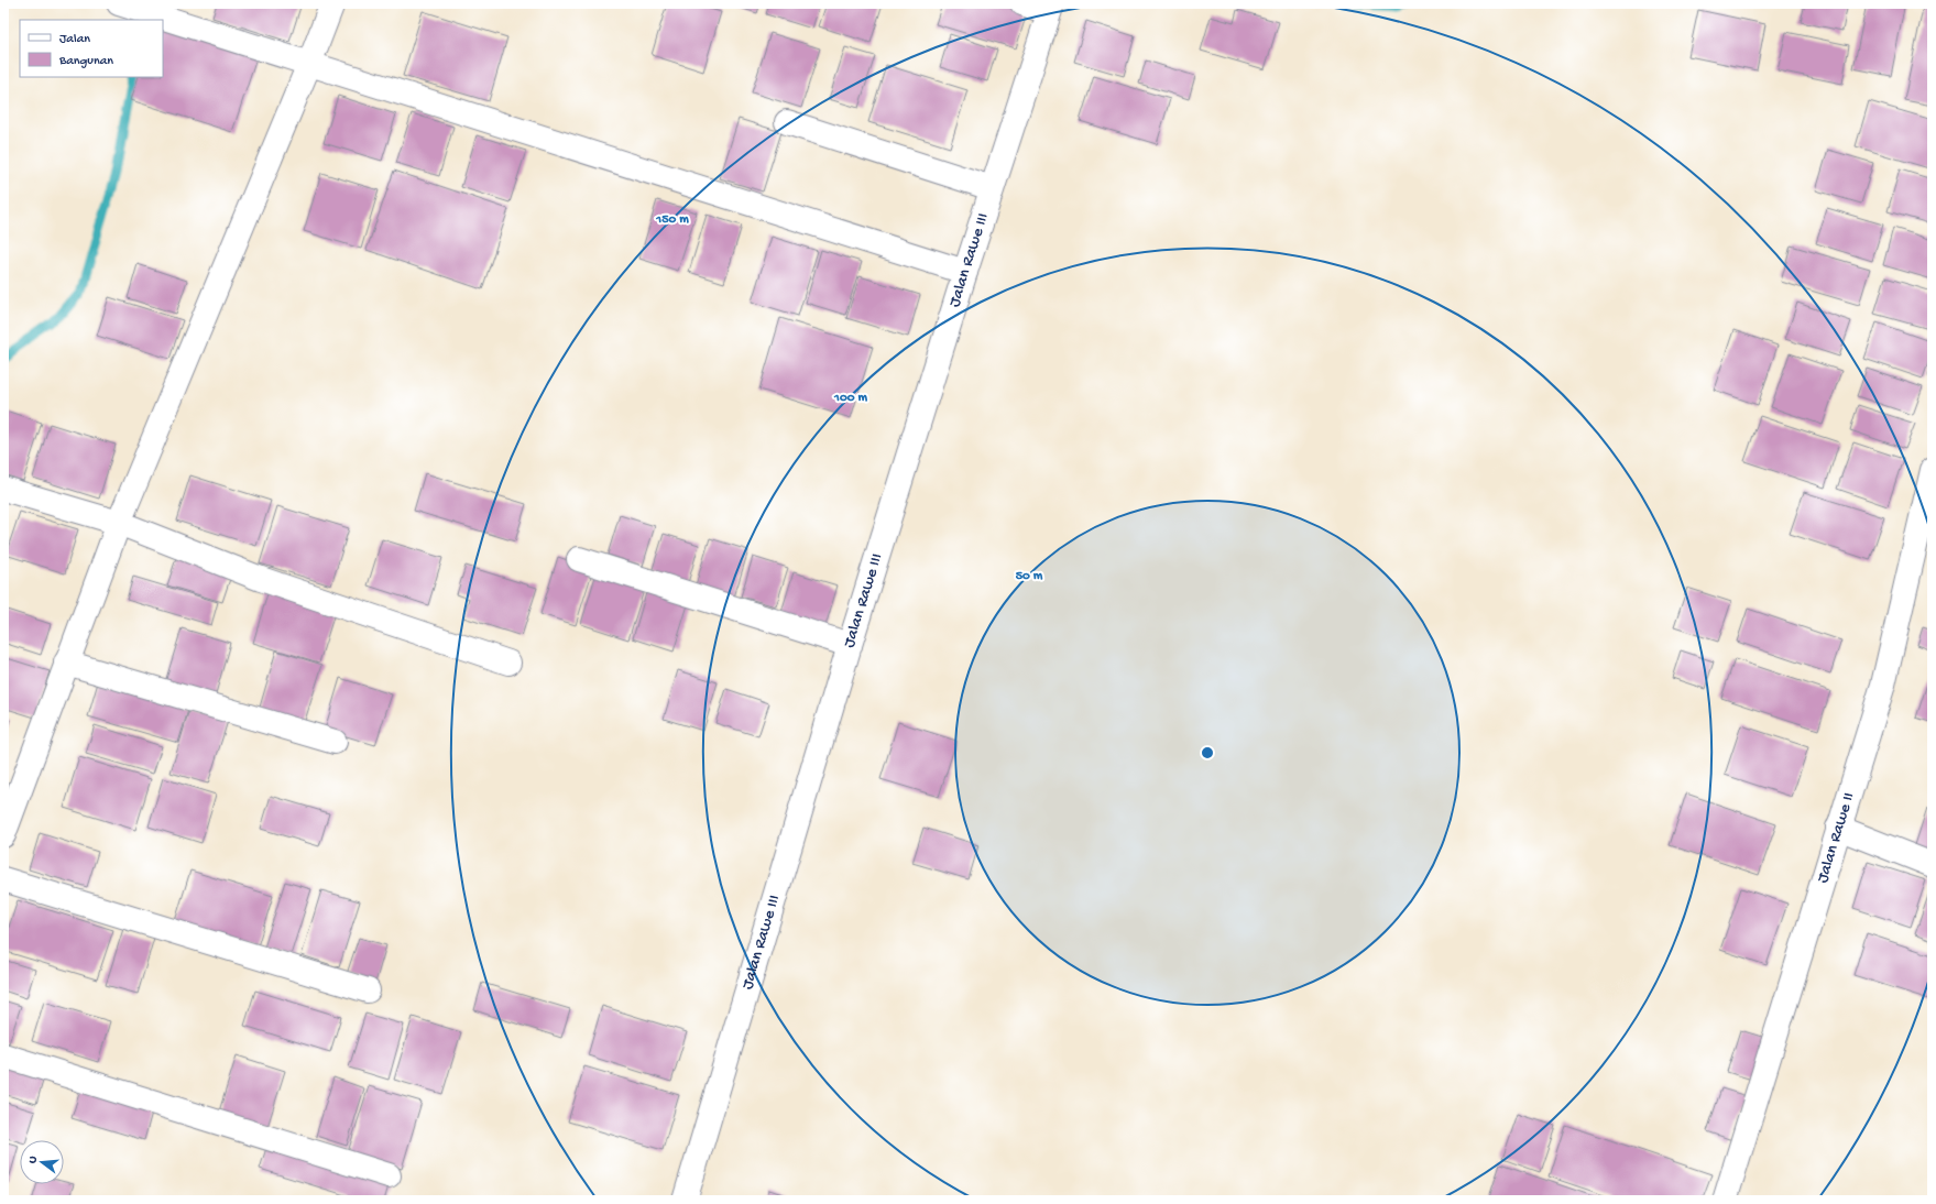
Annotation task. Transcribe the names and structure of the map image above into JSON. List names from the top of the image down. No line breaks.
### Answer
{"streets":{"street":["Jalan Rawe III","Jalan Rawe II"]},"legend":["Jalan","Bangunan"],"north":"left","rings":["150 m","100 m","50 m"]}
